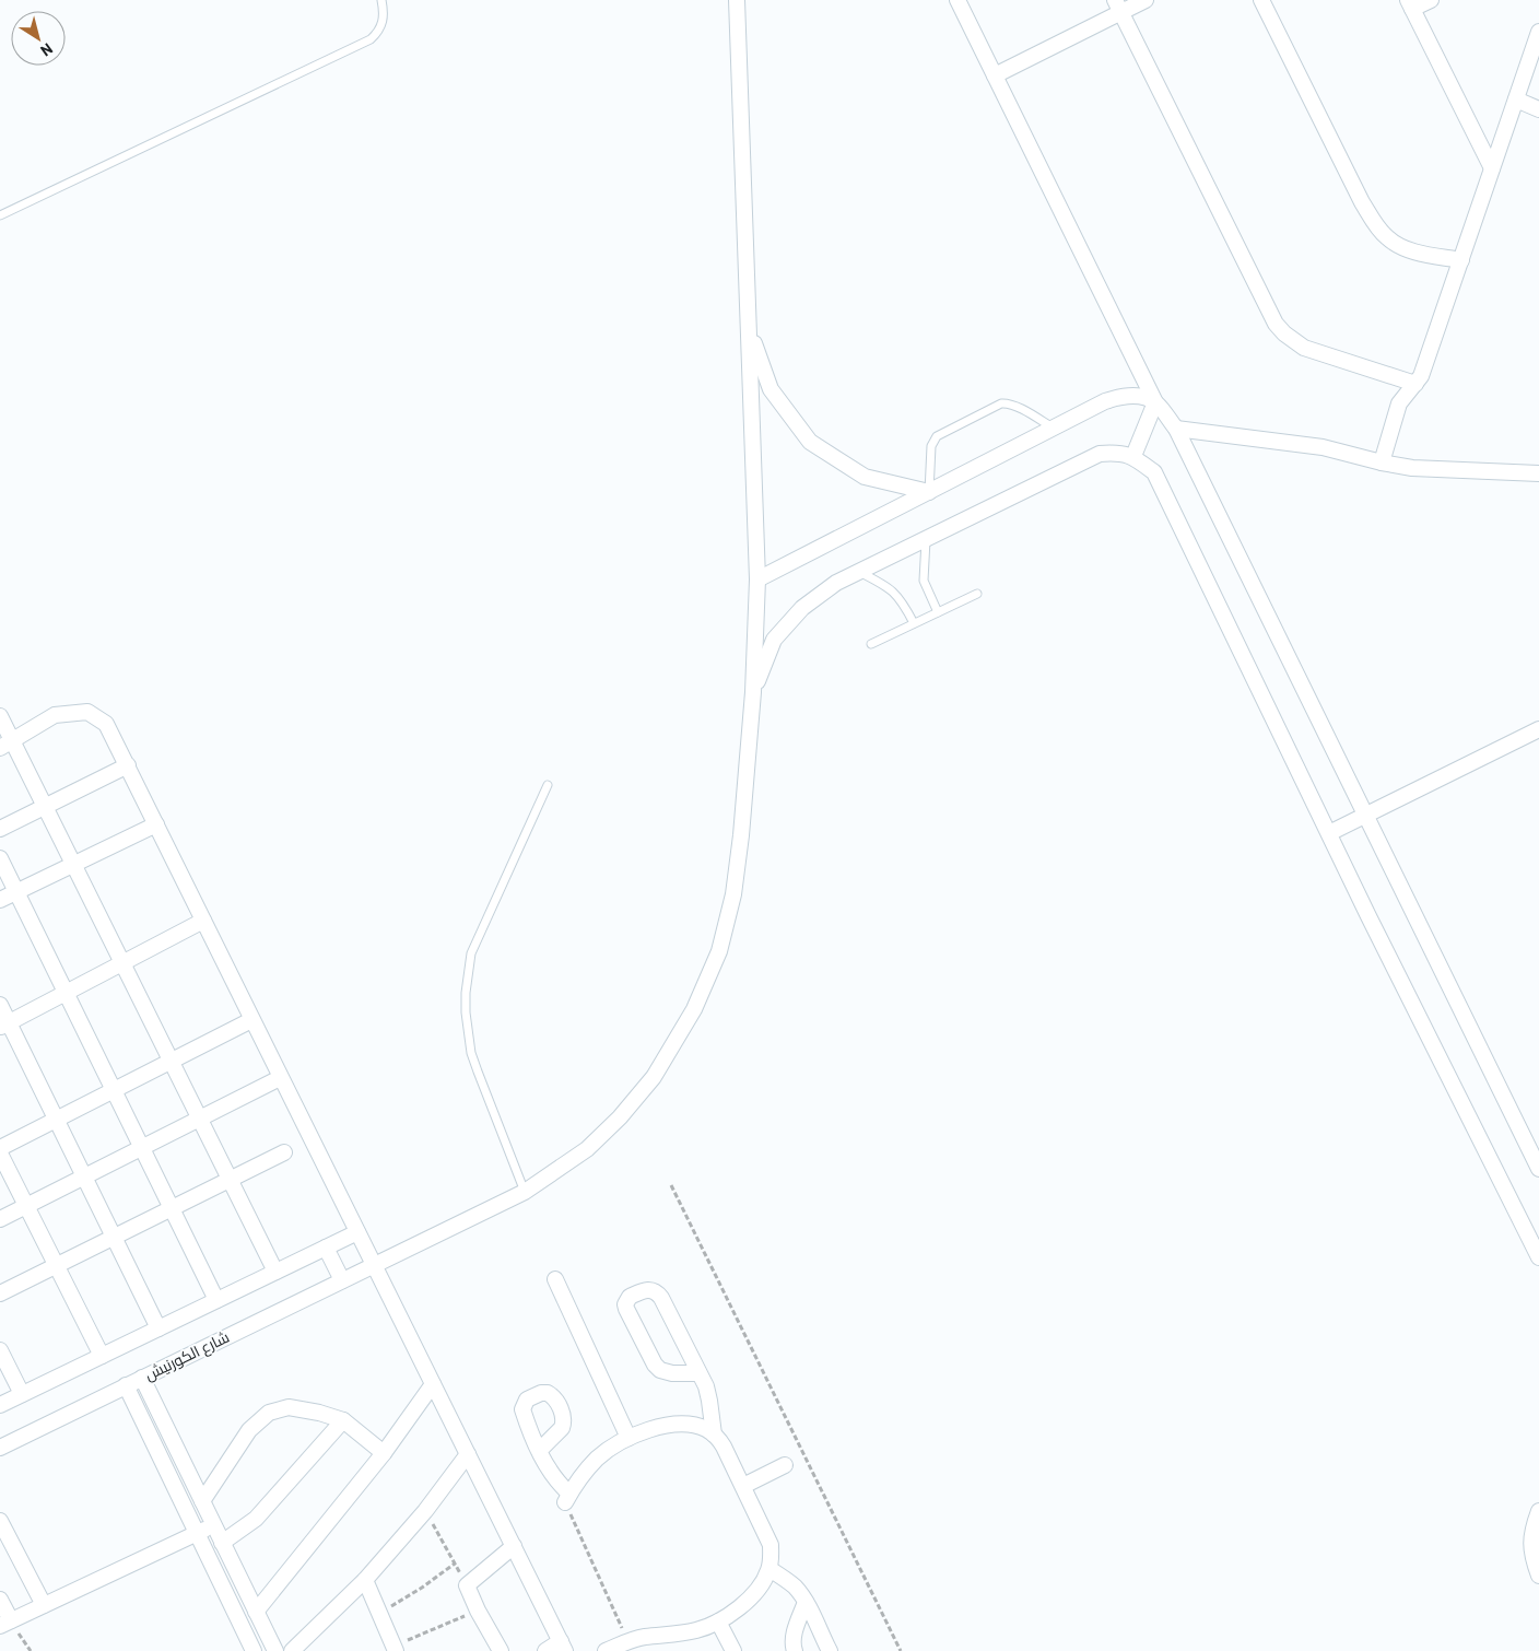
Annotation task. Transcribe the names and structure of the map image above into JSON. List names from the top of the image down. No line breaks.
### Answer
{"streets":{"street":["شارع الكورنيش"]},"north":"bottom right"}
